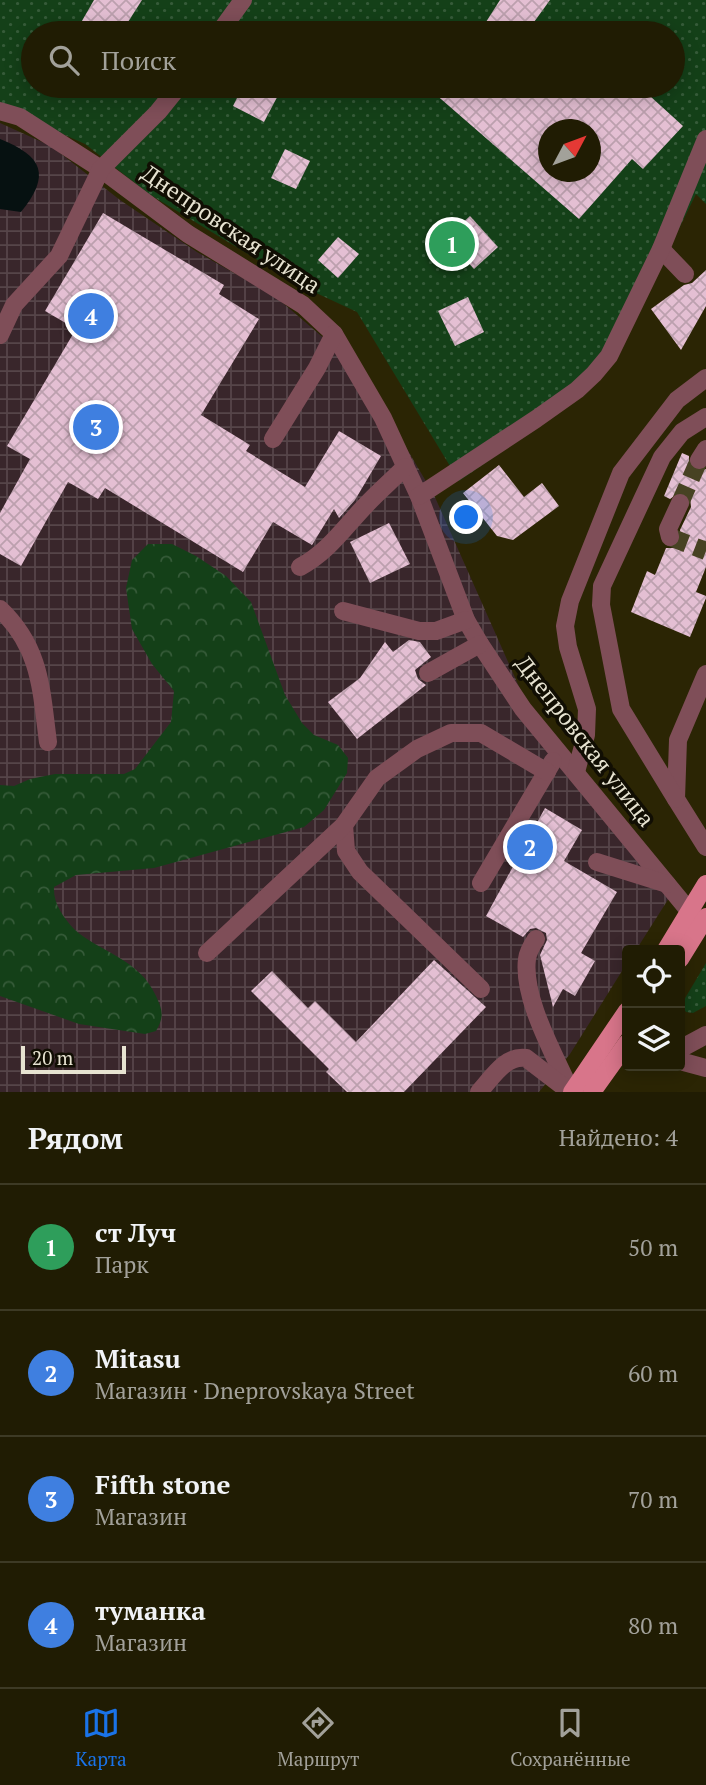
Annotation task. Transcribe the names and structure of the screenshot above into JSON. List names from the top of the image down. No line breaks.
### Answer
{"streets":{"lane":["Днепровская улица"]},"scale_bar":"20 m","north":"top right","page":{"search":"Поиск","pins":["1","4","3","2"],"scale":"20 m","heading":["Рядом","Найдено: 4"],"list":[{"mark":"1","name":"ст Луч","note":"Парк","value":"50 m"},{"mark":"2","name":"Mitasu","note":"Магазин · Dneprovskaya Street","value":"60 m"},{"mark":"3","name":"Fifth stone","note":"Магазин","value":"70 m"},{"mark":"4","name":"туманка","note":"Магазин","value":"80 m"}],"nav":["Карта","Маршрут","Сохранённые"]}}
